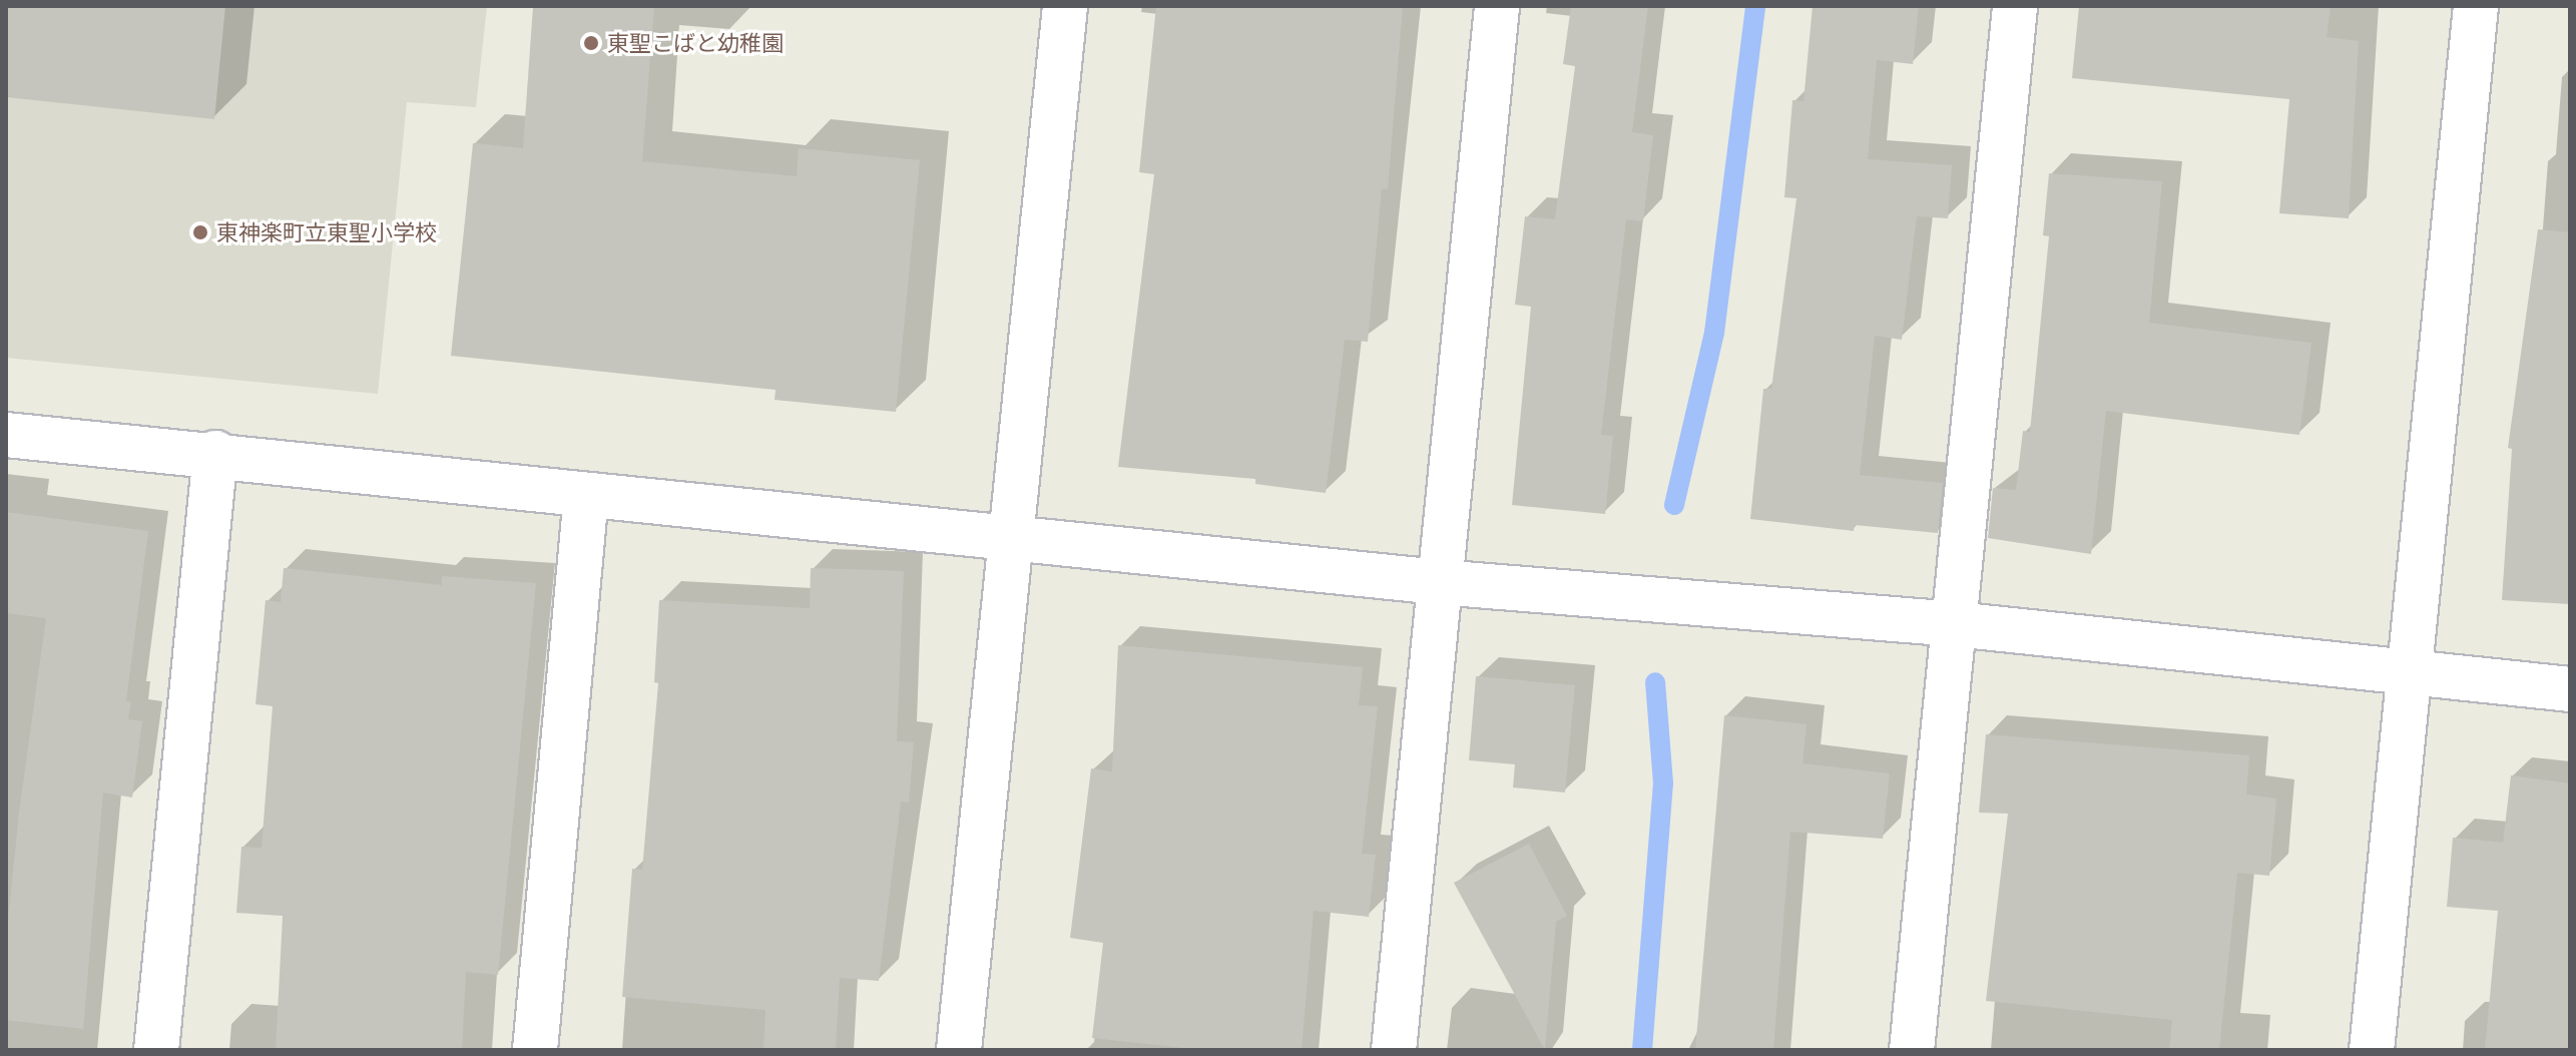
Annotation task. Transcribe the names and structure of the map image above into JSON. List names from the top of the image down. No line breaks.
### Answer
{"places":["東聖こばと幼稚園","東神楽町立東聖小学校"]}
